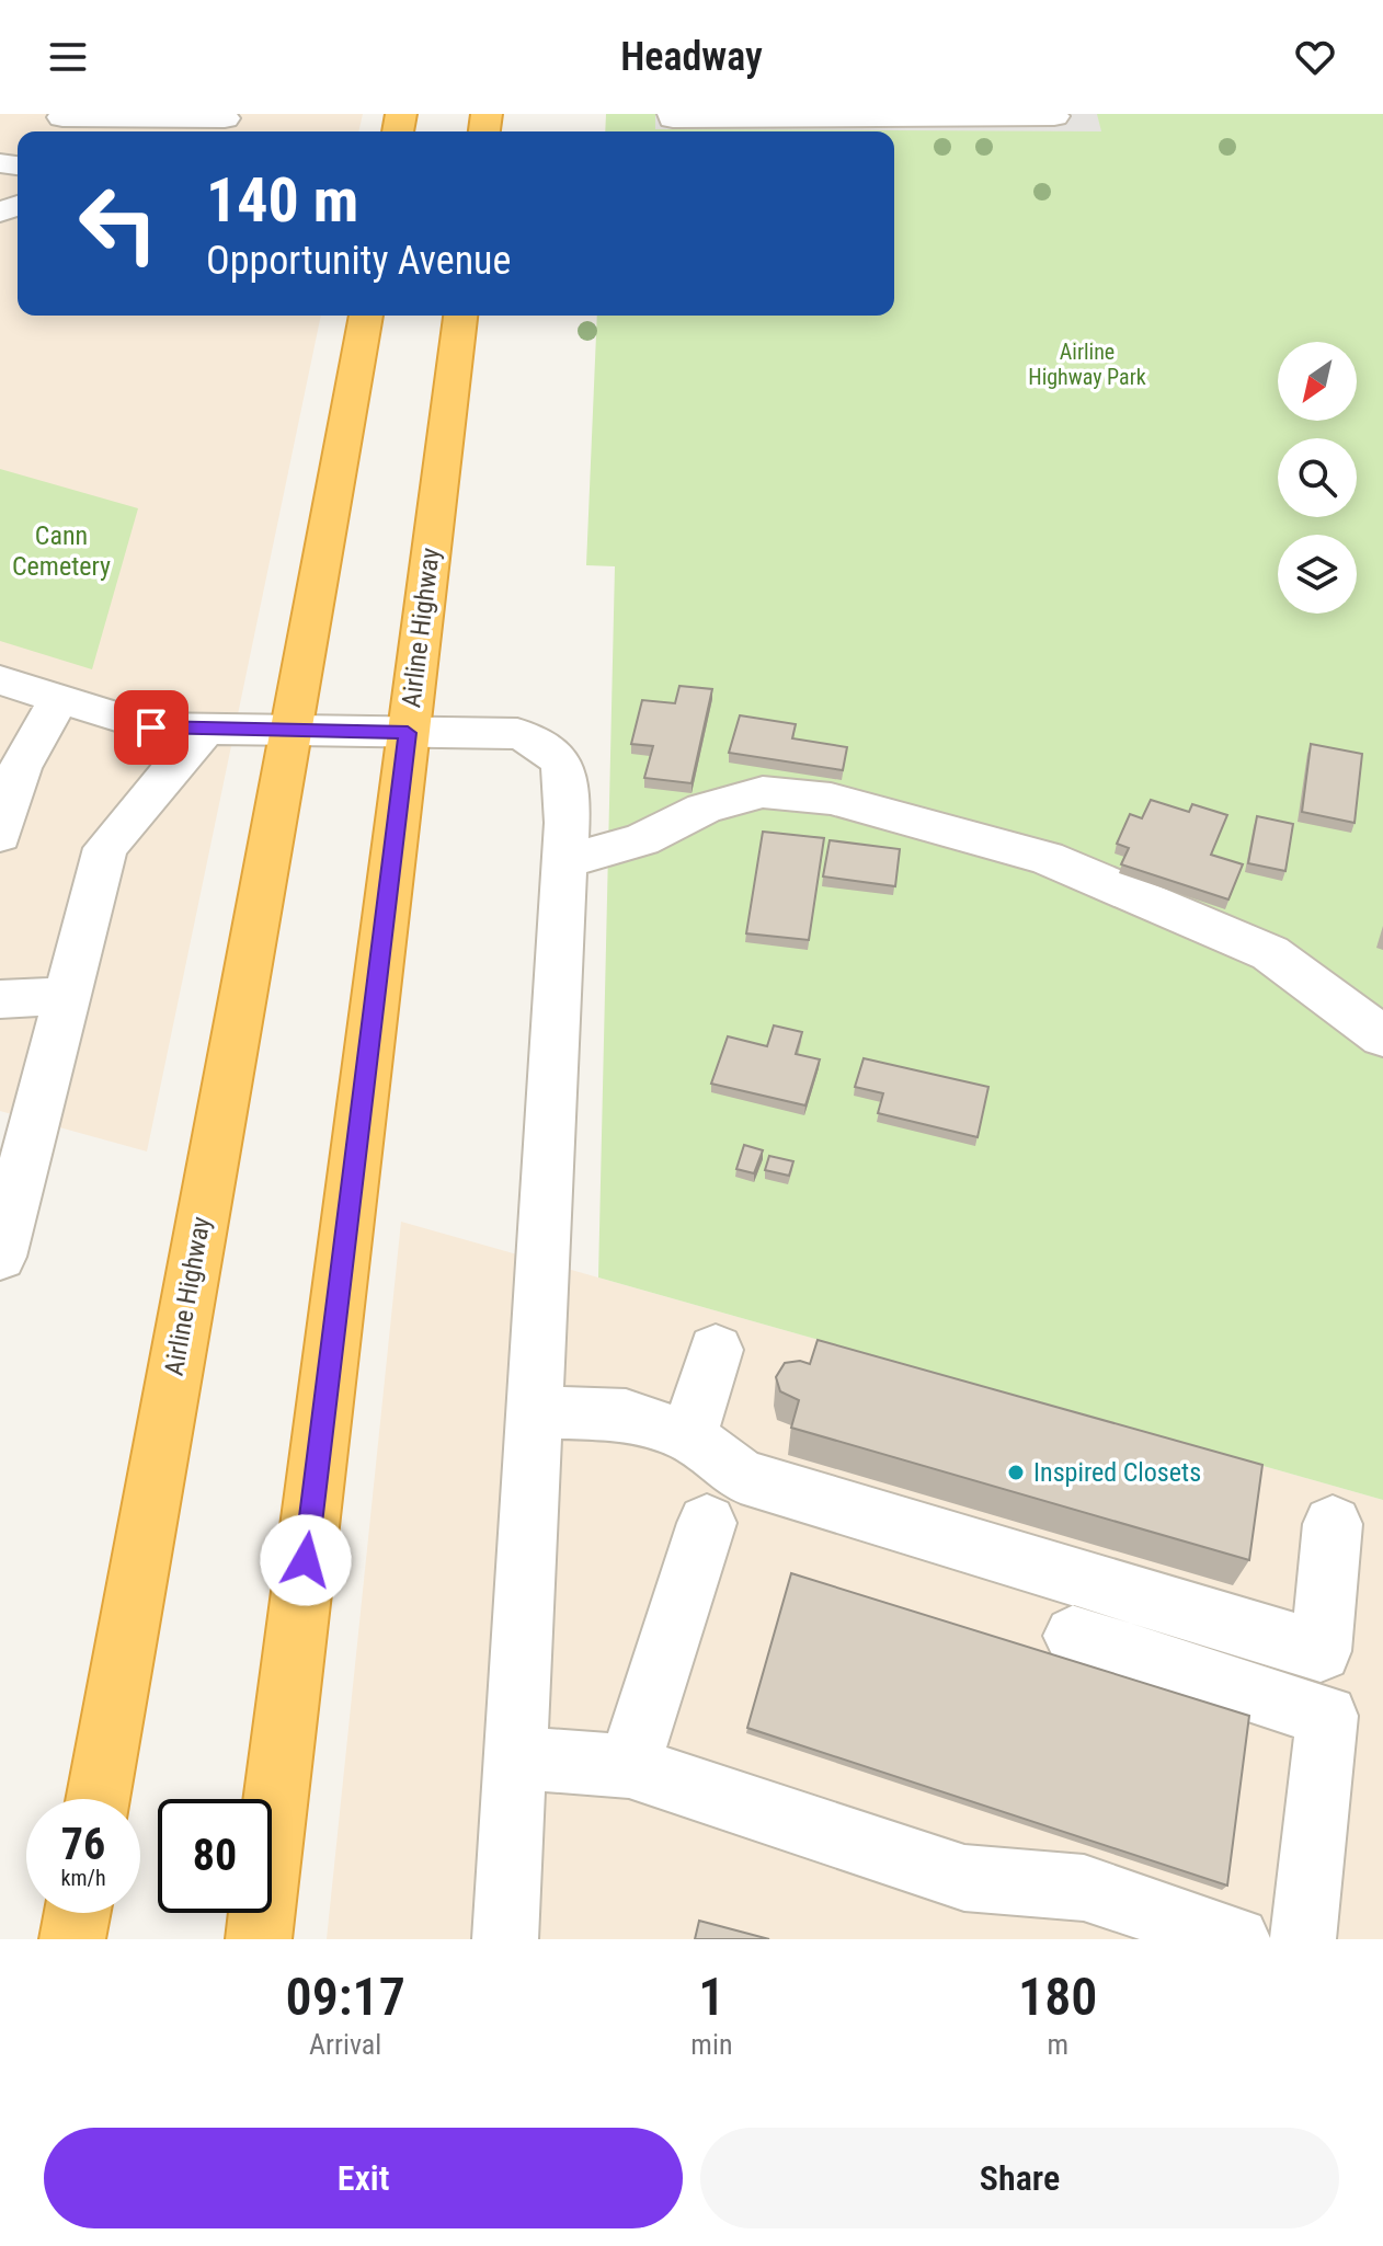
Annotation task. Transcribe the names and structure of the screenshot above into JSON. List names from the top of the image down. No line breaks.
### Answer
{"streets":{"highway":["Airline Highway"]},"parks":["Airline Highway Park","Cann Cemetery"],"places":["Inspired Closets"],"north":"bottom left","page":{"header":"Headway","turn":["140 m","Opportunity Avenue"],"speed":"76 km/h","limit":"80","eta":["09:17","Arrival","1","min","180","m"],"buttons":["Exit","Share"]}}
